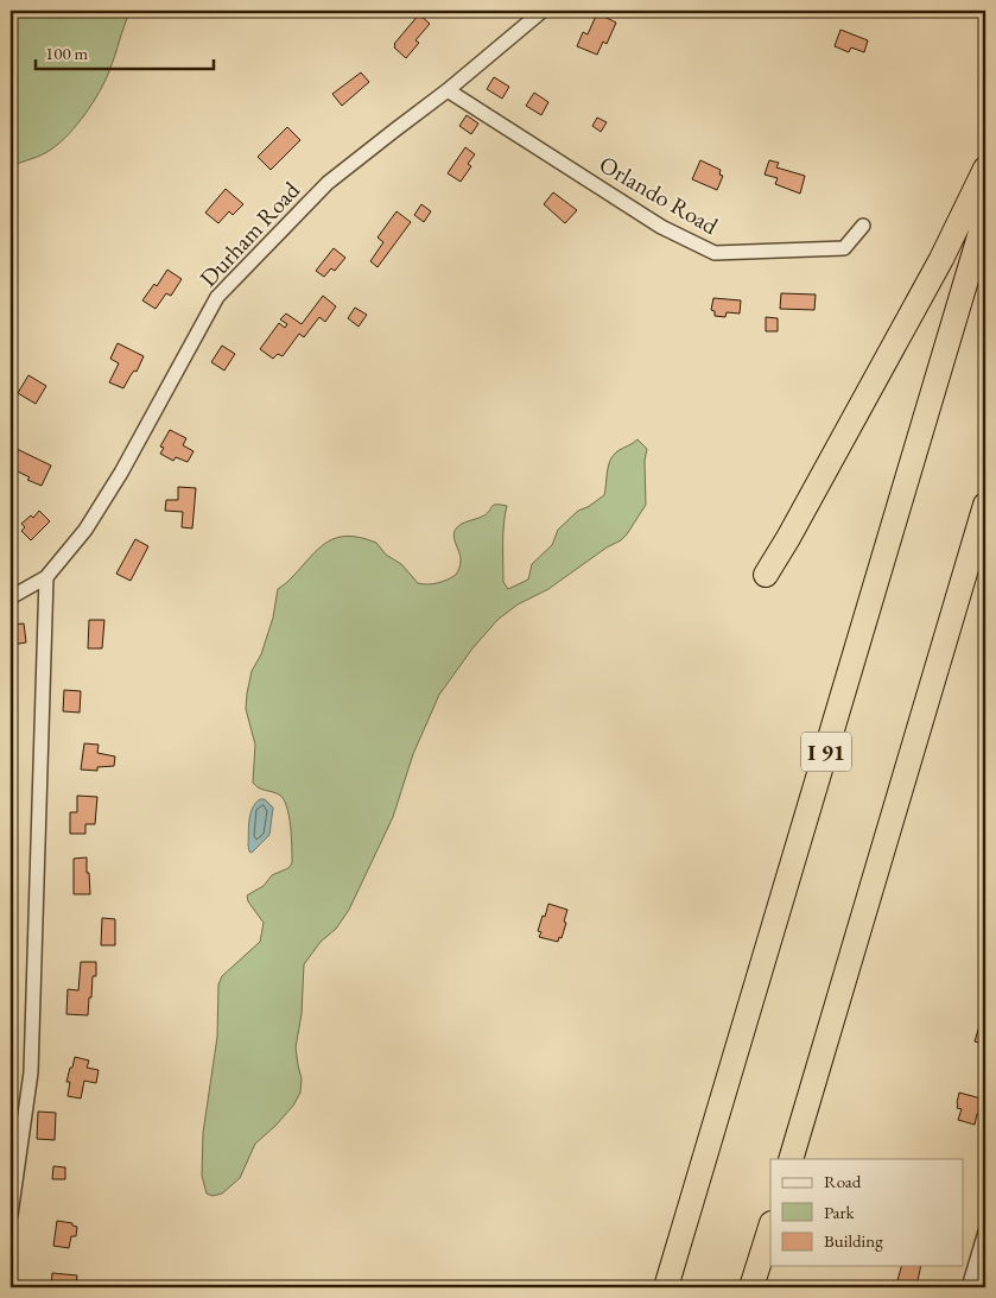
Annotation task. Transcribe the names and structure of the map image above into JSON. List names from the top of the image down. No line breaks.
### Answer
{"streets":{"highway":["I 91"],"street":["Orlando Road","Durham Road"]},"crossings":[["Orlando Road","Durham Road"]],"legend":["Road","Park","Building"],"scale_bar":"100 m"}
